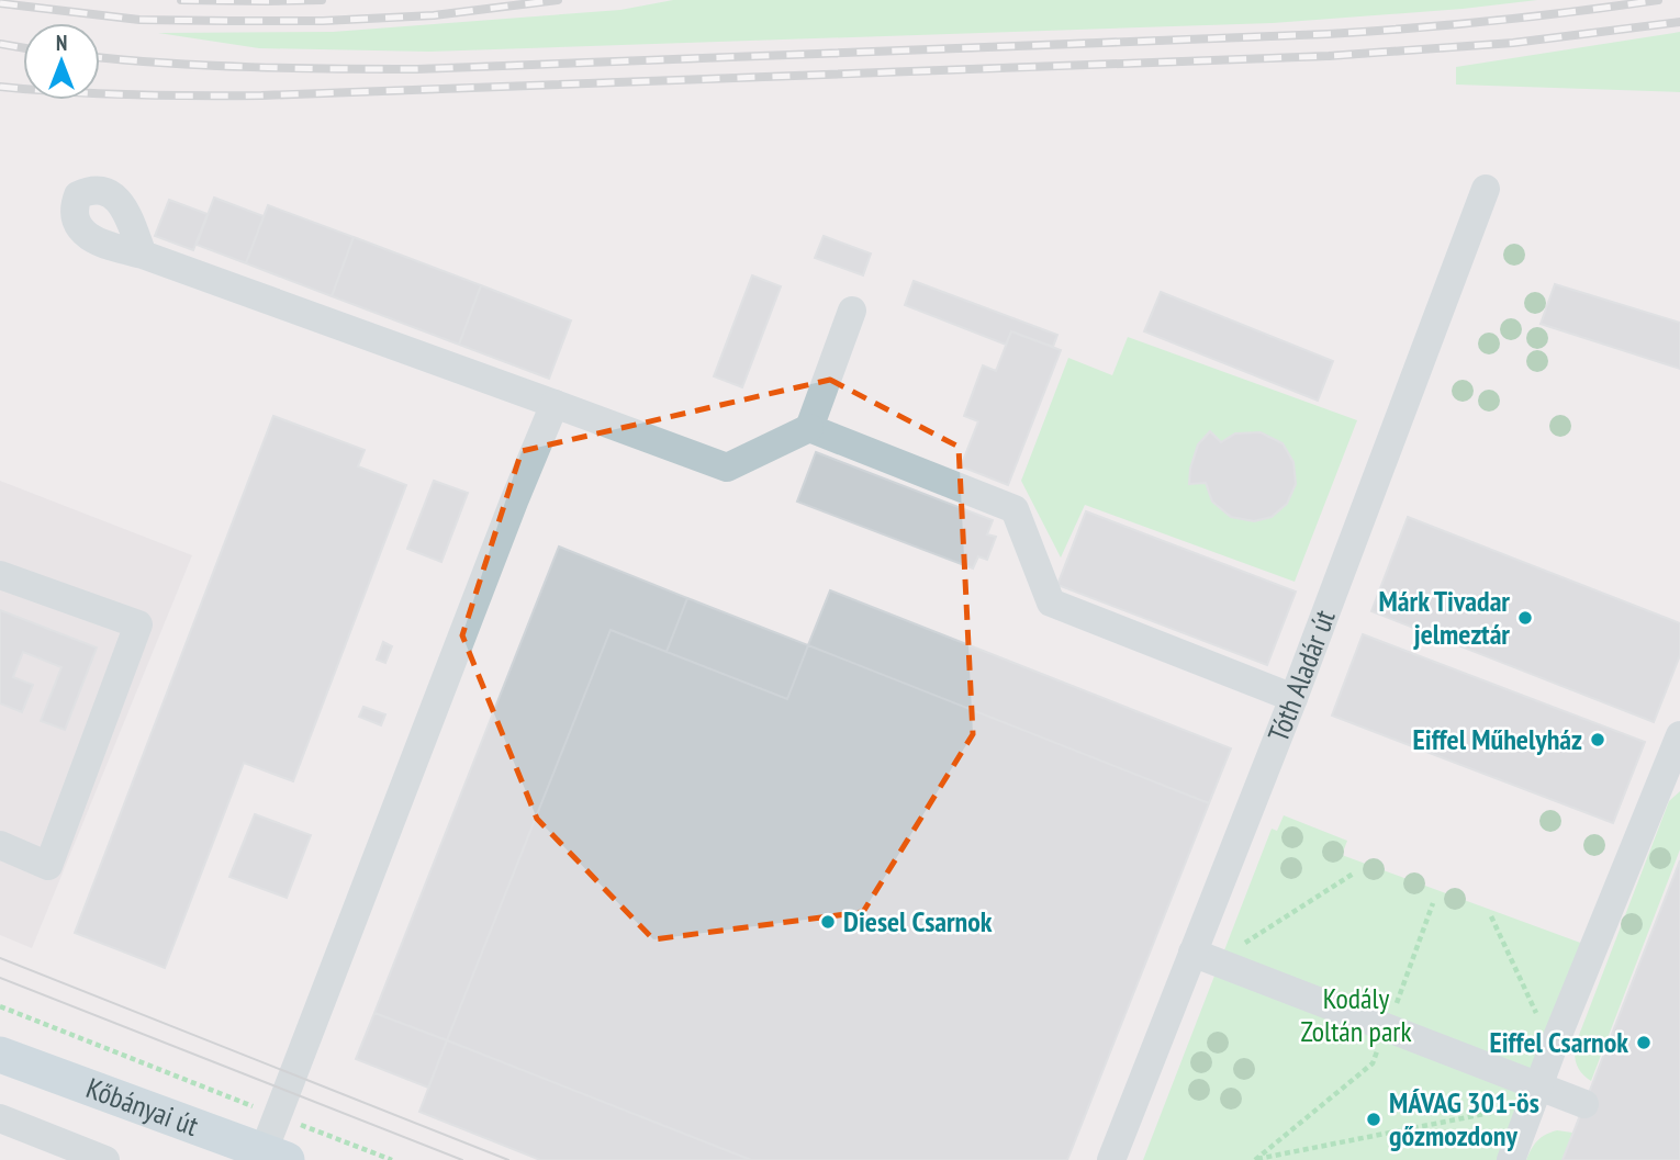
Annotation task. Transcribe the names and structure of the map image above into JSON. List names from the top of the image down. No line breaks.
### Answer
{"streets":{"main road":["Kőbányai út"],"lane":["Tóth Aladár út"]},"parks":["Kodály Zoltán park"],"places":["Márk Tivadar jelmeztár","Eiffel Műhelyház","Diesel Csarnok","Eiffel Csarnok","MÁVAG 301-ös gőzmozdony"],"north":"top"}
